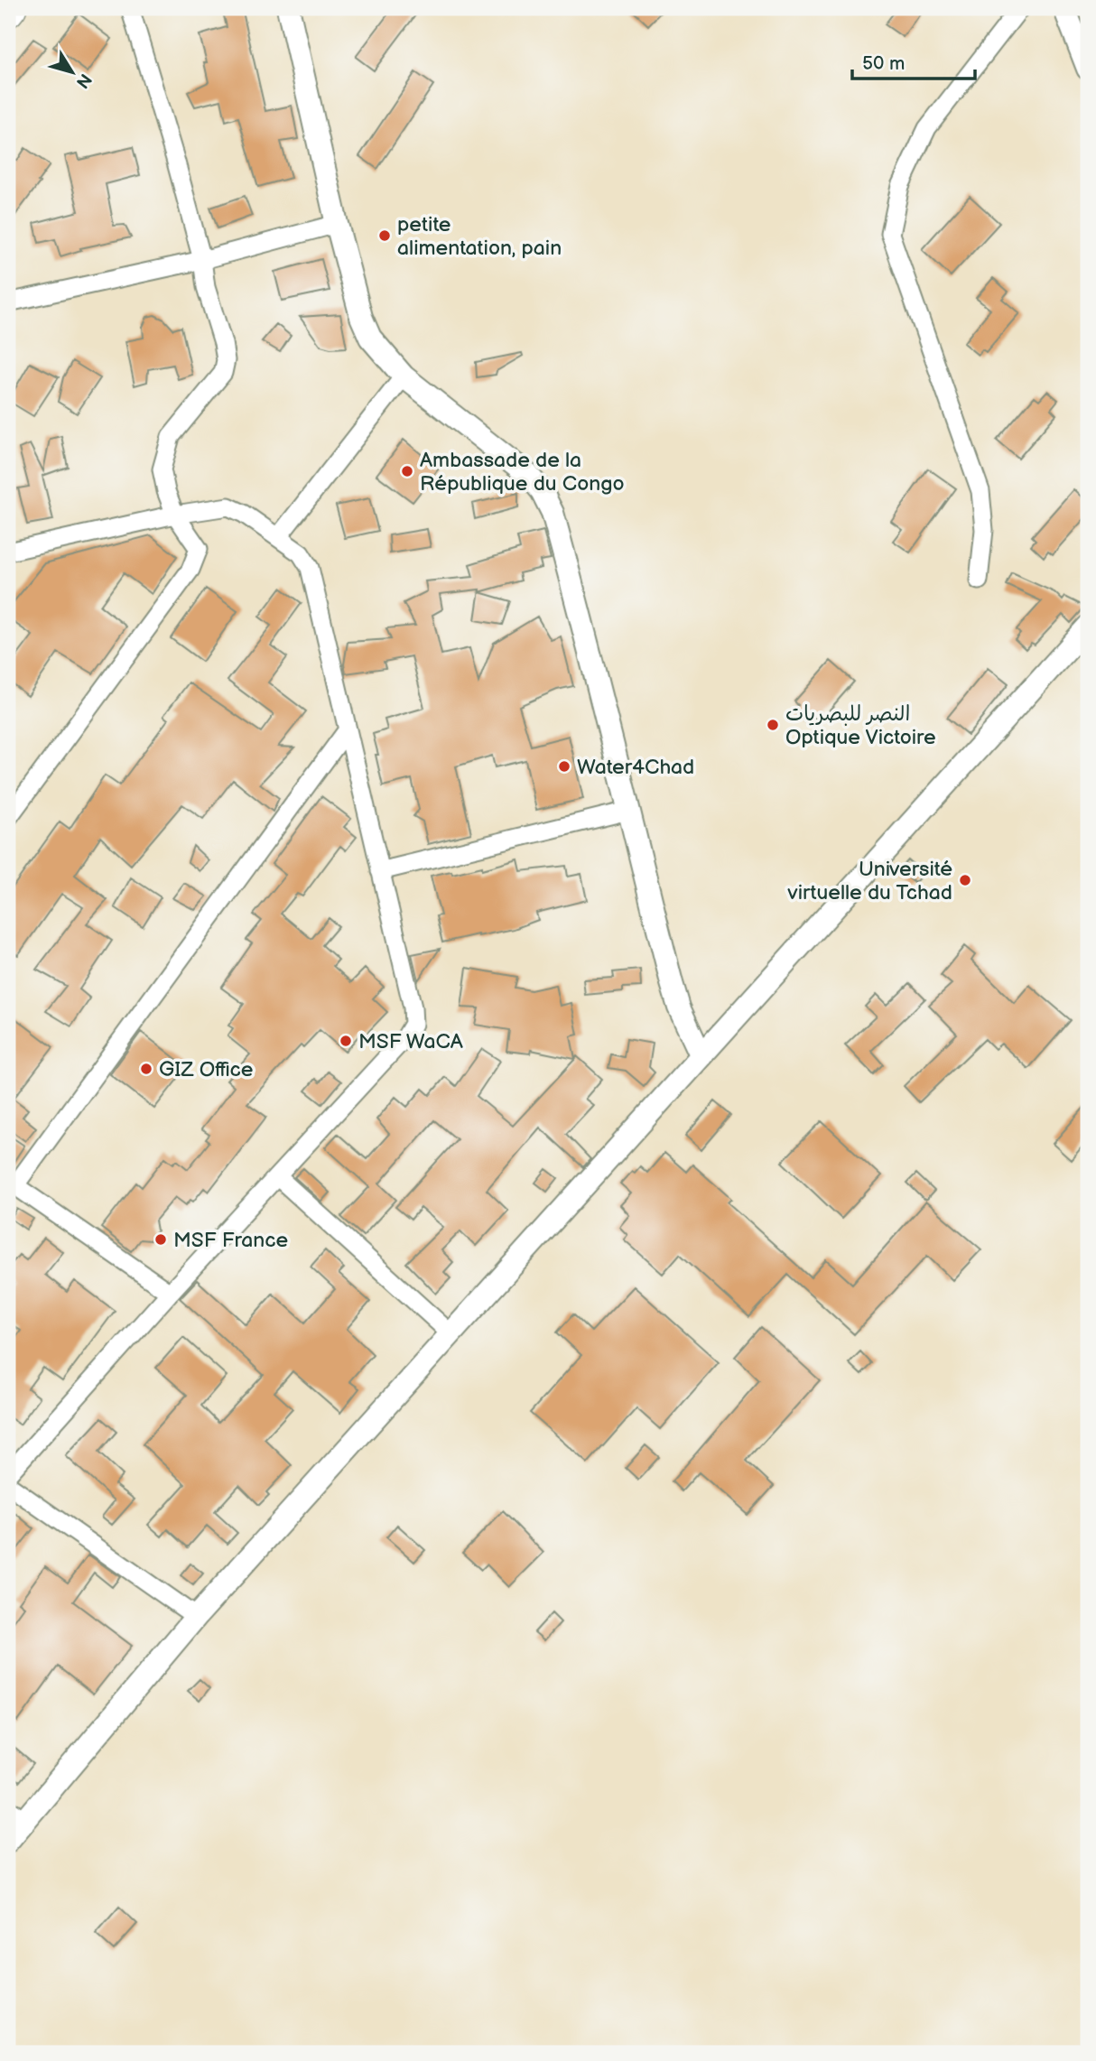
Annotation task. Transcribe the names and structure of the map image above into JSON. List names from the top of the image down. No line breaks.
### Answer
{"places":["petite alimentation, pain","Ambassade de la République du Congo","النصر للبصريات Optique Victoire","Water4Chad","Université virtuelle du Tchad","MSF WaCA","GIZ Office","MSF France"],"scale_bar":"50 m","north":"bottom right"}
